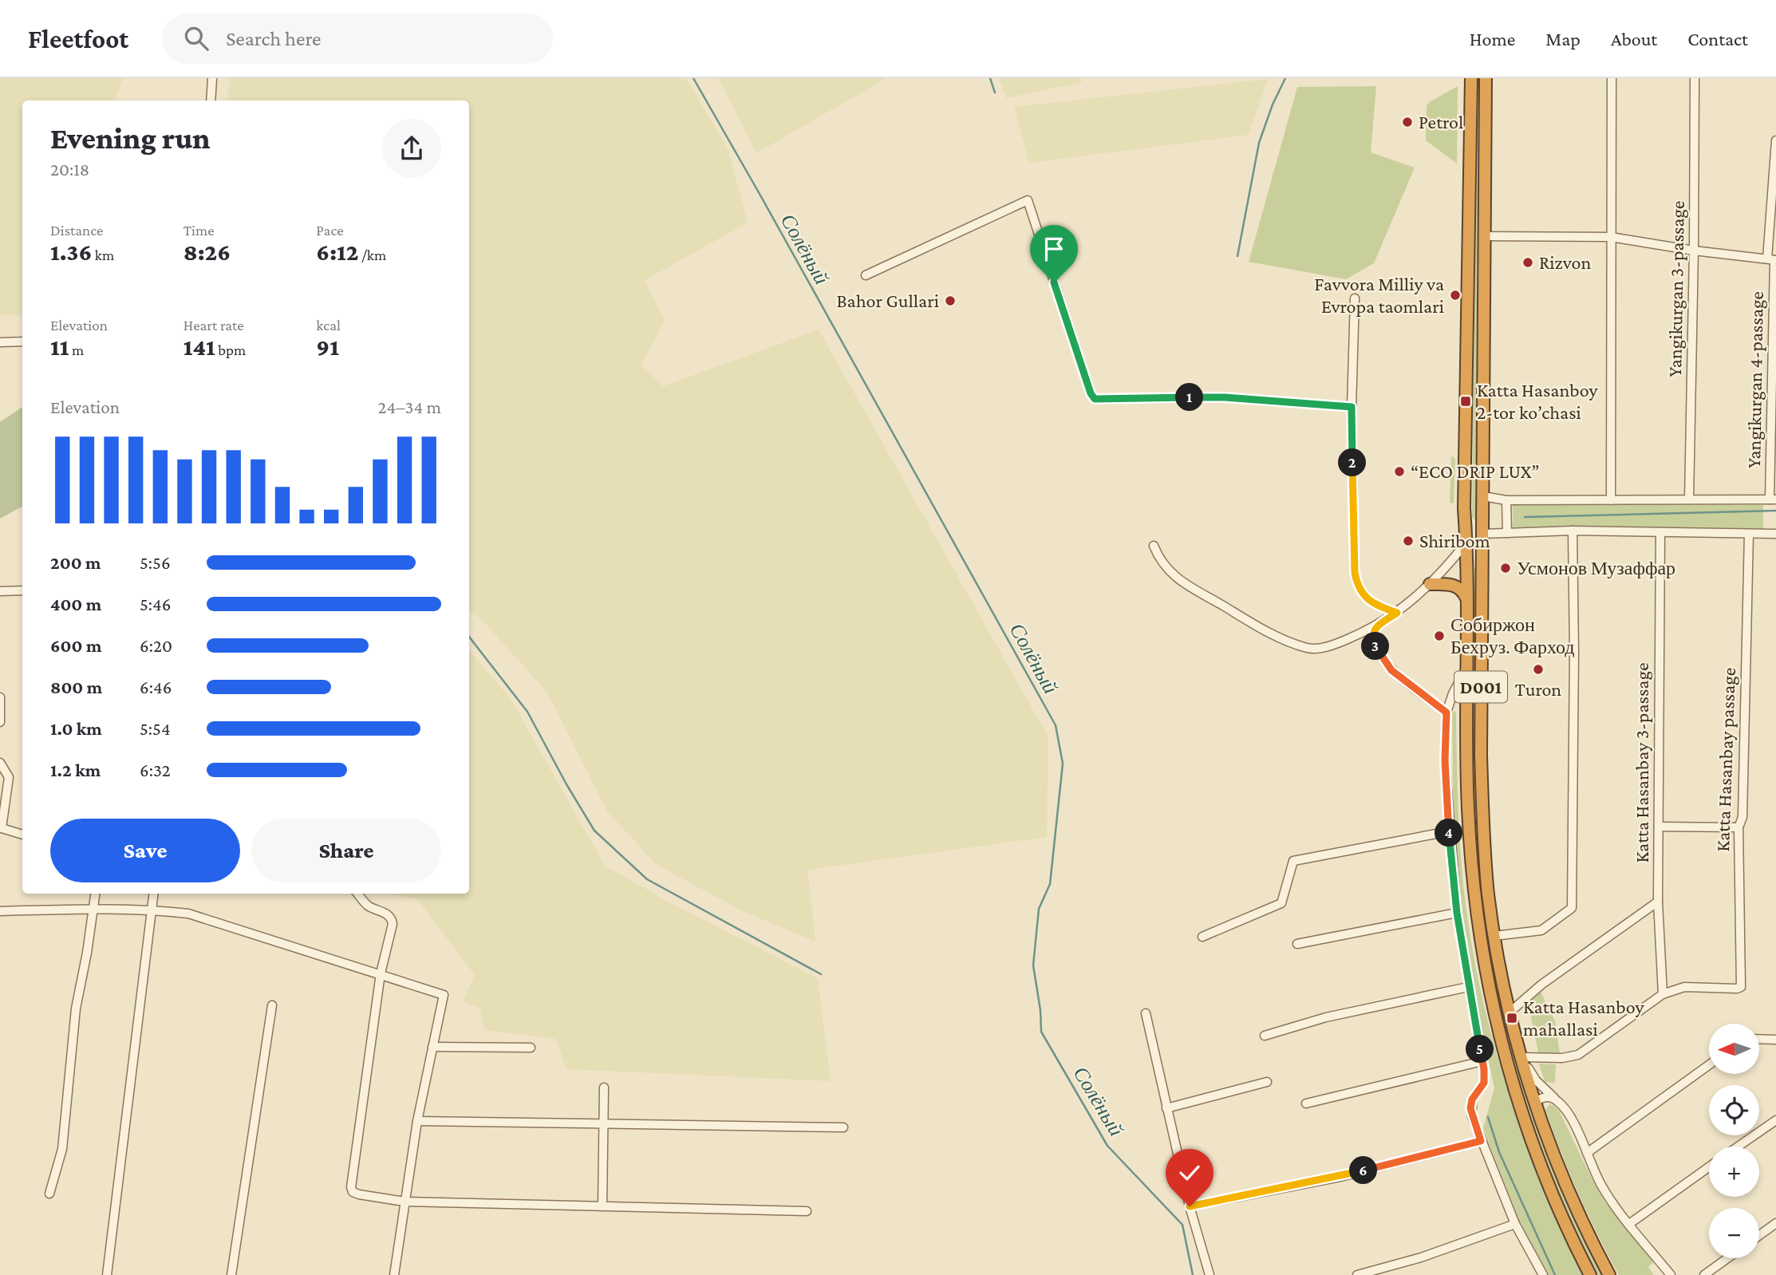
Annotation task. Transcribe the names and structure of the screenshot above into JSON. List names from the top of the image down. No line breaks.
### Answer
{"streets":{"highway":["D001"],"street":["Yangikurgan 3-passage","Yangikurgan 4-passage","Katta Hasanbay passage","Katta Hasanbay 3-passage"]},"crossings":[["Katta Hasanbay passage","Katta Hasanbay 3-passage"]],"water":["Солёный"],"places":{"other":["Petrol","Rizvon","Favvora Milliy va Evropa taomlari","Bahor Gullari","“ECO DRIP LUX”","Shiribom","Усмонов Музаффар","Собиржон Бехруз. Фарход","Turon"],"transit":["Katta Hasanboy 2-tor ko’chasi","Katta Hasanboy mahallasi"]},"north":"left","page":{"header":"Fleetfoot","search":"Search here","nav":["Home","Map","About","Contact"],"heading":["Evening run","20:18"],"stats":[["Distance","1.36 km"],["Time","8:26"],["Pace","6:12 /km"],["Elevation","11 m"],["Heart rate","141 bpm"],["kcal","91"]],"pins":["1","2","3","4","5","6"],"chart":["Elevation","24–34 m"],"list":[{"name":"200 m","note":"5:56"},{"name":"400 m","note":"5:46"},{"name":"600 m","note":"6:20"},{"name":"800 m","note":"6:46"},{"name":"1.0 km","note":"5:54"},{"name":"1.2 km","note":"6:32"}],"buttons":["Save","Share"],"map_buttons":["+","−"]}}
